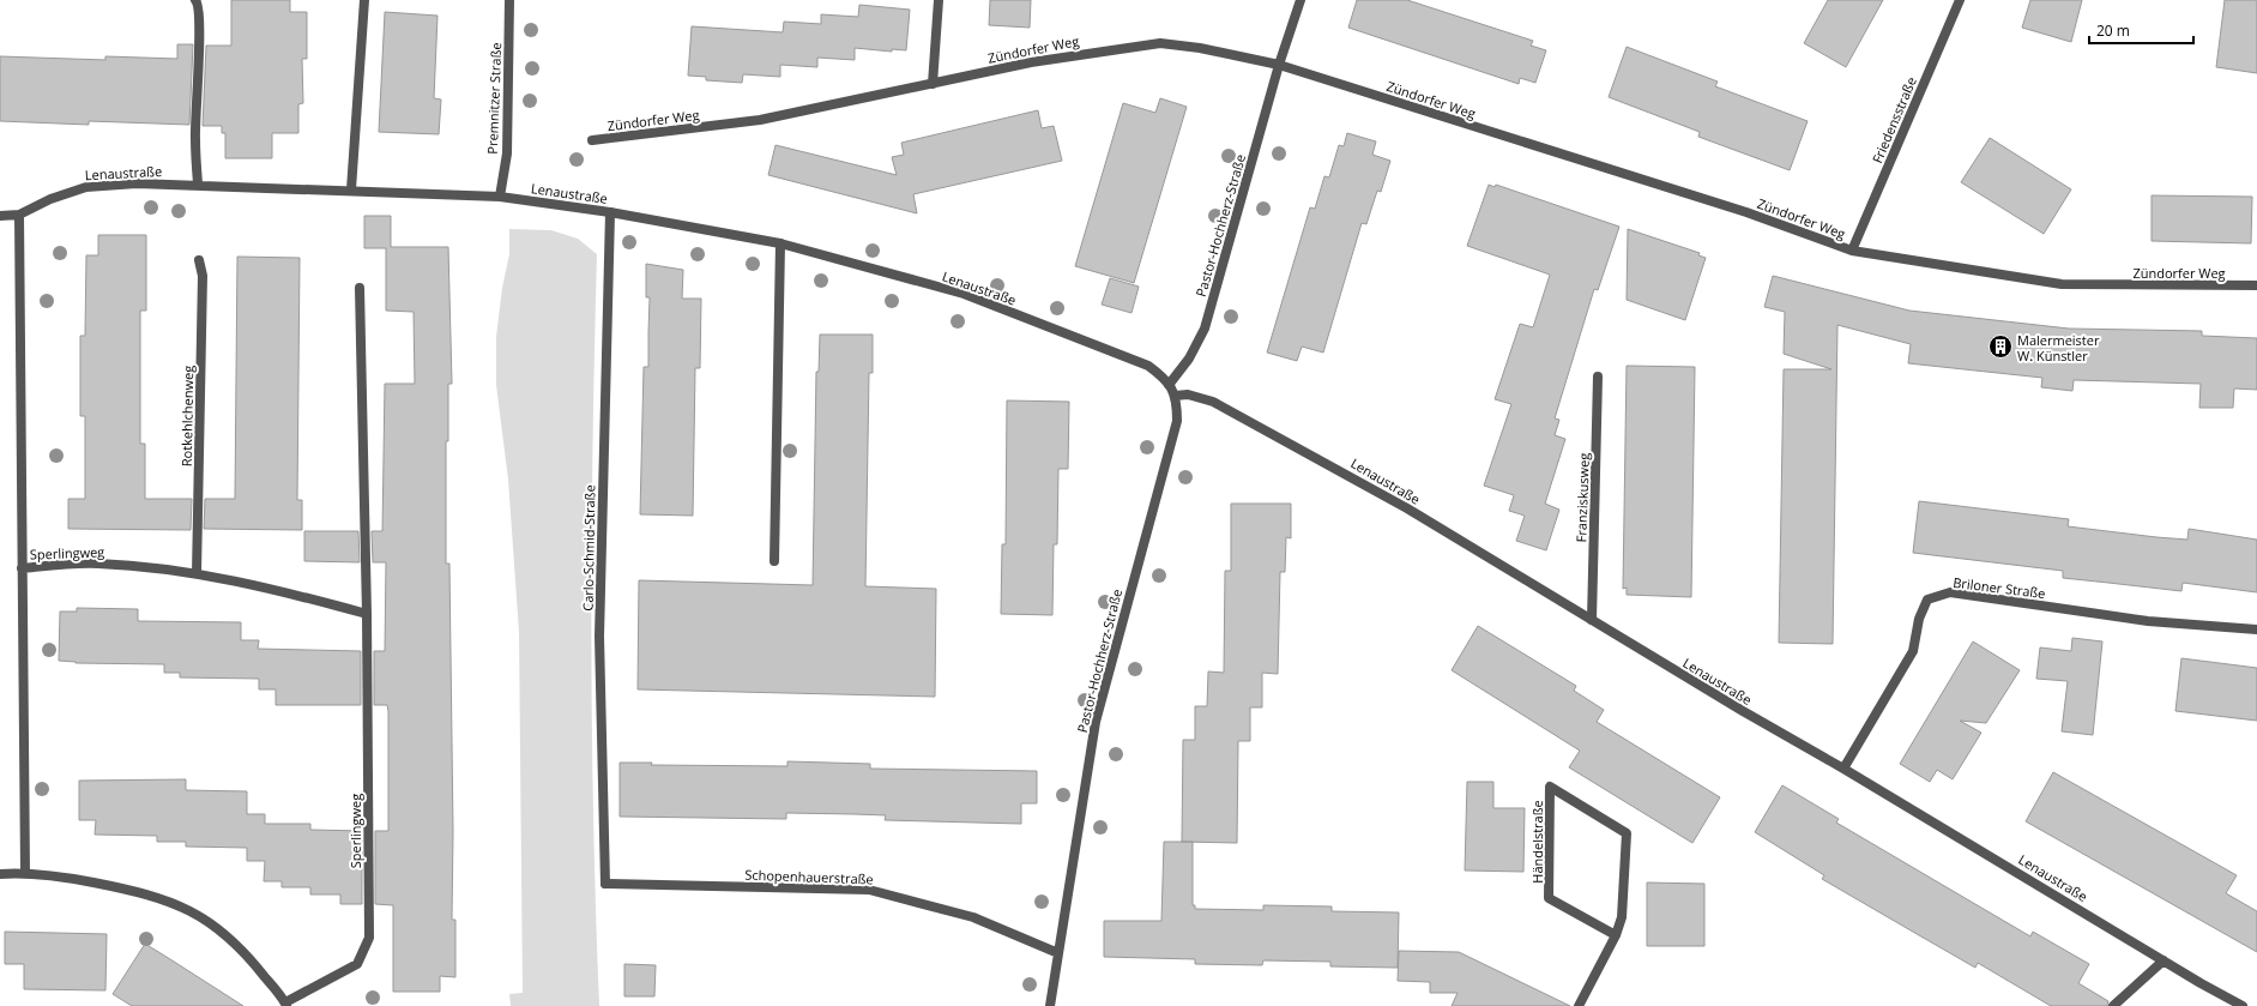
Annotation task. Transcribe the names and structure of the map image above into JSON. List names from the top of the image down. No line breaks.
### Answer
{"streets":{"street":["Zündorfer Weg","Premnitzer Straße","Friedensstraße","Lenaustraße","Pastor-Hochherz-Straße","Rotkehlchenweg","Franziskusweg","Carlo-Schmid-Straße","Sperlingweg","Briloner Straße","Händelstraße","Schopenhauerstraße"]},"crossings":[["Zündorfer Weg","Friedensstraße"],["Zündorfer Weg","Pastor-Hochherz-Straße"],["Premnitzer Straße","Lenaustraße"],["Lenaustraße","Pastor-Hochherz-Straße"],["Lenaustraße","Franziskusweg"],["Lenaustraße","Carlo-Schmid-Straße"],["Lenaustraße","Briloner Straße"],["Pastor-Hochherz-Straße","Schopenhauerstraße"],["Rotkehlchenweg","Sperlingweg"],["Carlo-Schmid-Straße","Schopenhauerstraße"]],"places":{"building":["Malermeister W. Künstler"]},"scale_bar":"20 m"}
